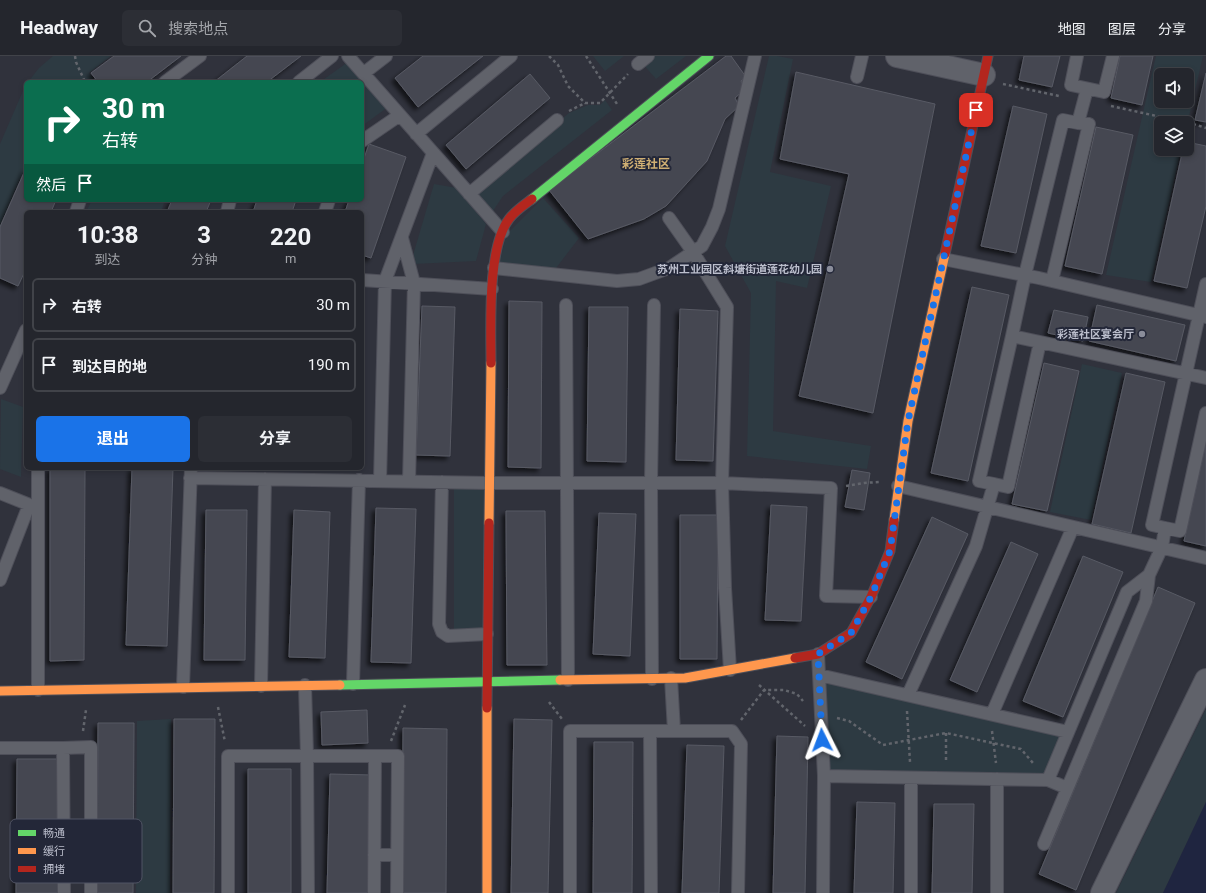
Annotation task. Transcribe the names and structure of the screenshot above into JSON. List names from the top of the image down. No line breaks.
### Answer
{"districts":["彩莲社区"],"places":["苏州工业园区斜塘街道莲花幼儿园","彩莲社区宴会厅"],"legend":["畅通","缓行","拥堵"],"page":{"header":"Headway","search":"搜索地点","nav":["地图","图层","分享"],"turn":["30 m","右转"],"then":"然后","eta":["10:38","到达","3","分钟","220","m"],"list":[{"name":"右转","value":"30 m"},{"name":"到达目的地","value":"190 m"}],"buttons":["退出","分享"]}}
